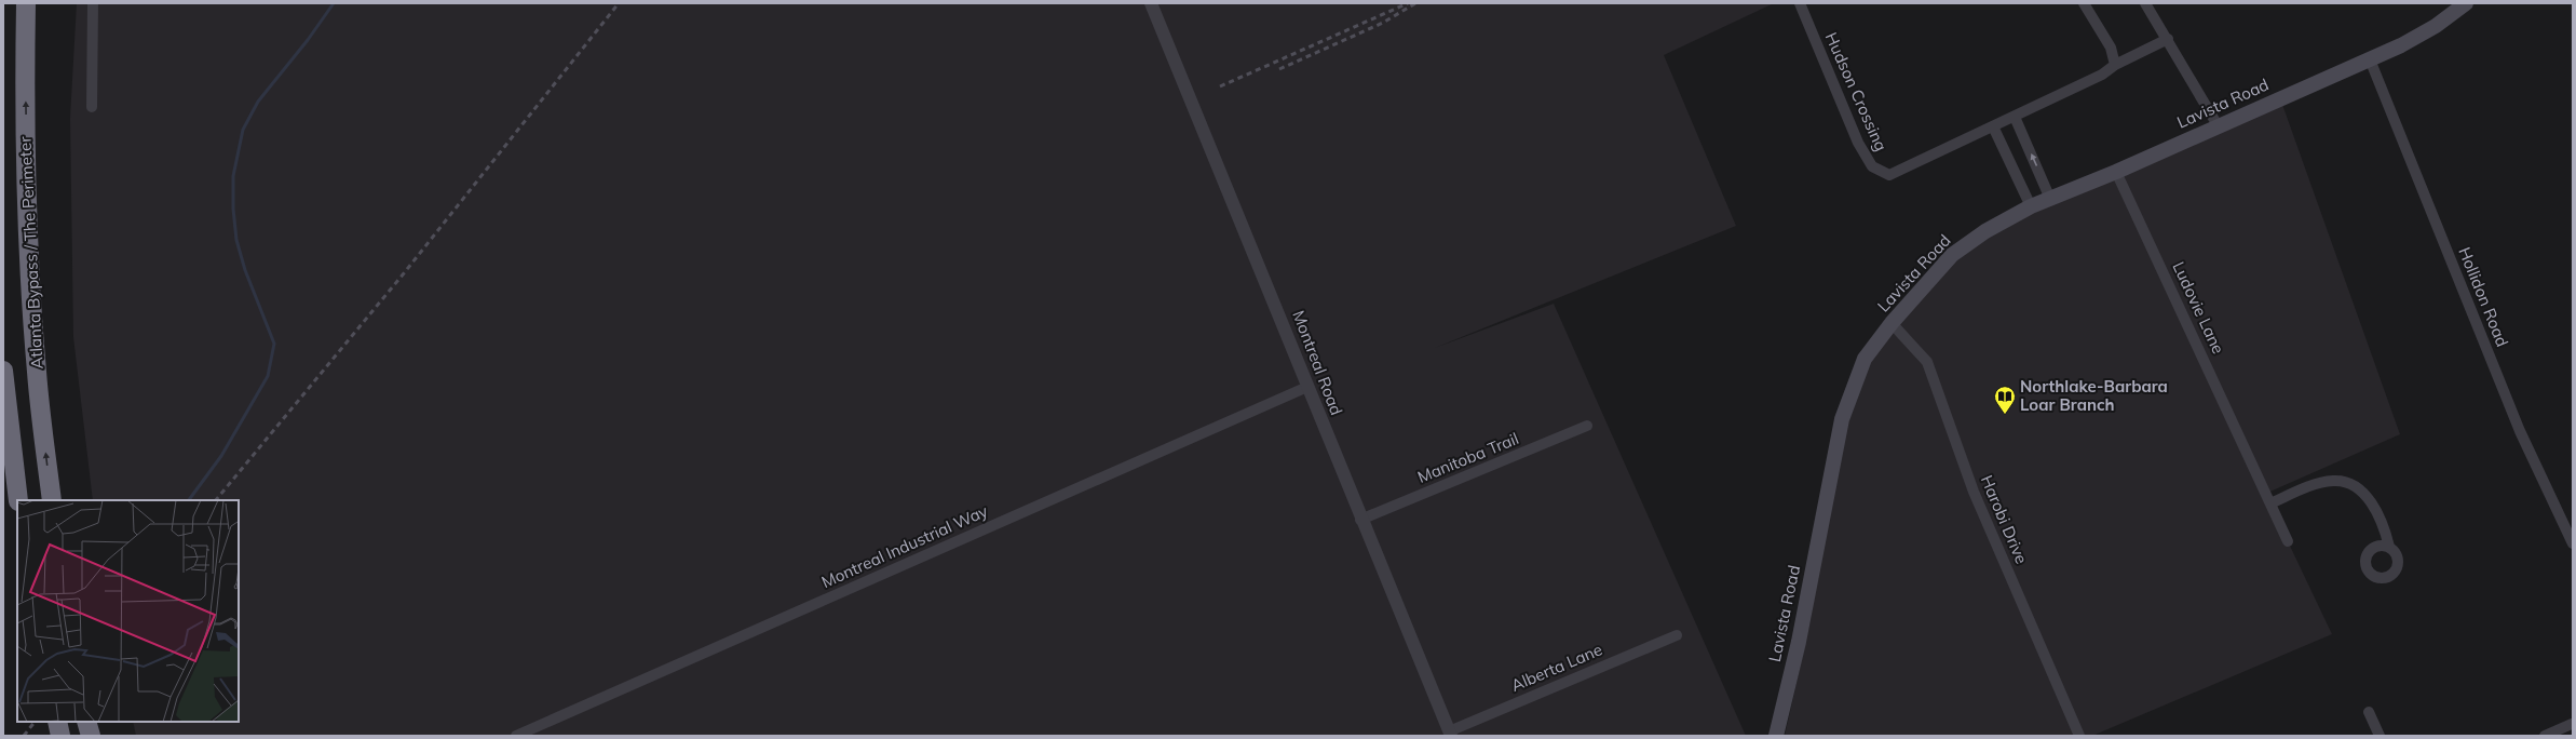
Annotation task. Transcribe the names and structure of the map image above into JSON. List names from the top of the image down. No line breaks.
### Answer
{"streets":{"highway":["Atlanta Bypass / The Perimeter"],"main road":["Lavista Road"],"street":["Hudson Crossing","Hollidon Road","Ludovie Lane","Montreal Road","Manitoba Trail","Harobi Drive","Montreal Industrial Way","Alberta Lane"]},"crossings":[["Lavista Road","Hollidon Road"],["Lavista Road","Ludovie Lane"],["Lavista Road","Harobi Drive"],["Montreal Road","Manitoba Trail"],["Montreal Road","Montreal Industrial Way"],["Montreal Road","Alberta Lane"]],"one_way":["Atlanta Bypass / The Perimeter"],"places":{"library":["Northlake-Barbara Loar Branch"]}}
